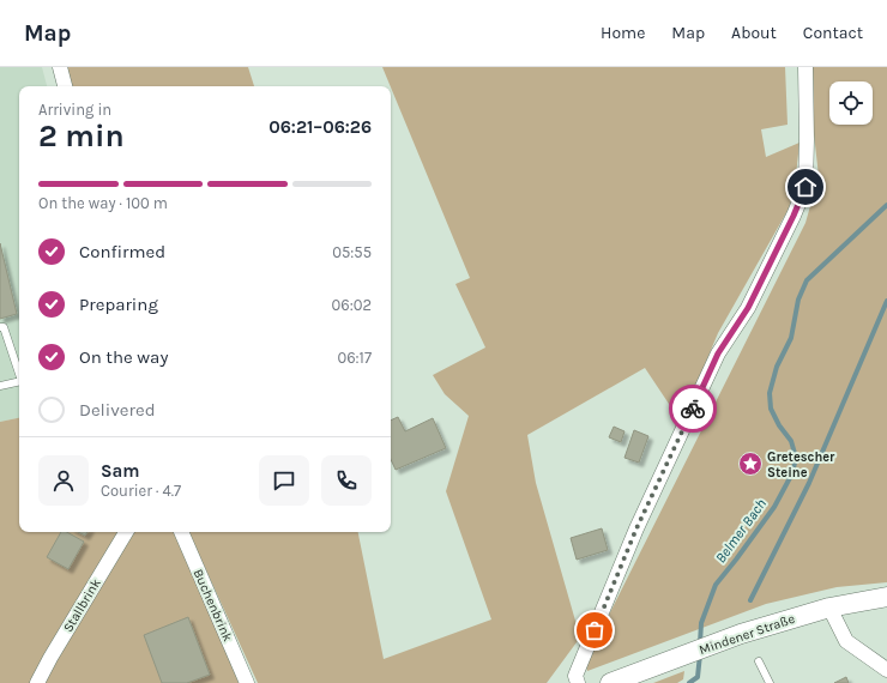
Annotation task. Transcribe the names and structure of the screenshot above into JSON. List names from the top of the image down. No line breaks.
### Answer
{"streets":{"main road":["Mindener Straße"],"street":["Stallbrink","Buchenbrink"]},"water":["Belmer Bach"],"places":{"place":["Gretescher Steine"]},"page":{"header":"Map","nav":["Home","Map","About","Contact"],"heading":["2 min","Arriving in","06:21–06:26"],"panel":["Sam","Courier · 4.7"],"bar":"On the way · 100 m","list":[["Confirmed","05:55"],["Preparing","06:02"],["On the way","06:17"],"Delivered"]}}
